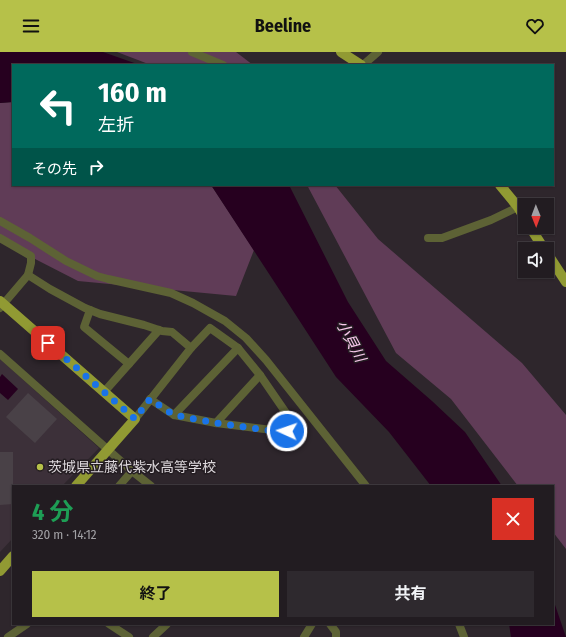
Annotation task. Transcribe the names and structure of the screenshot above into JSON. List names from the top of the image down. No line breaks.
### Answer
{"water":["小貝川"],"places":["茨城県立藤代紫水高等学校"],"north":"bottom","page":{"header":"Beeline","turn":["160 m","左折"],"then":"その先","heading":["4 分","320 m · 14:12"],"buttons":["終了","共有"]}}
